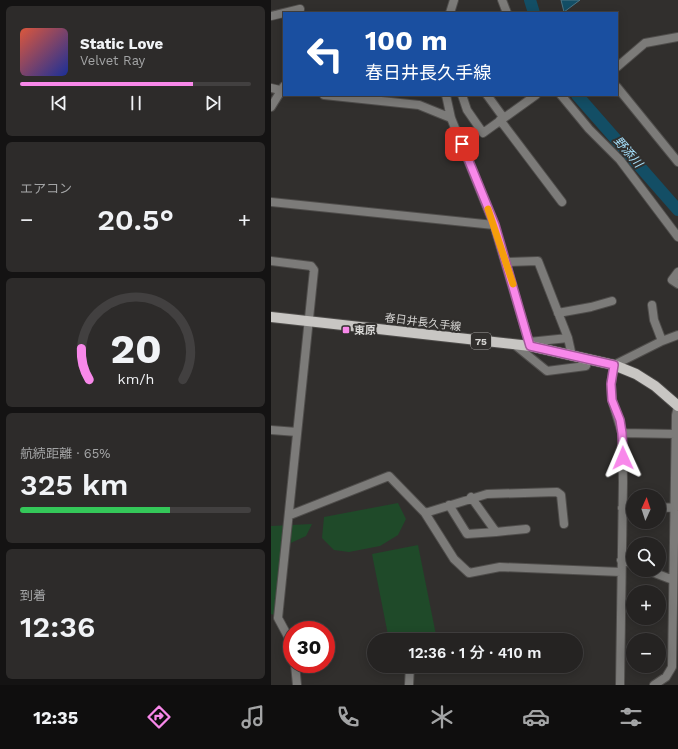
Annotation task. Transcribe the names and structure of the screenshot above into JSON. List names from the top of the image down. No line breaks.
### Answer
{"streets":{"main road":["春日井長久手線","75"]},"water":["野添川"],"places":{"transit":["東原"]},"north":"top","page":{"turn":["100 m","春日井長久手線"],"song":["Static Love","Velvet Ray"],"tile":["エアコン",["航続距離 · 65%","325 km"],["到着","12:36"]],"heat":["−","20.5°","+"],"map_buttons":["+","−"],"limit":"30","trip":"12:36 · 1 分 · 410 m","tabs":"12:35","gauge":["20","km/h"]}}
